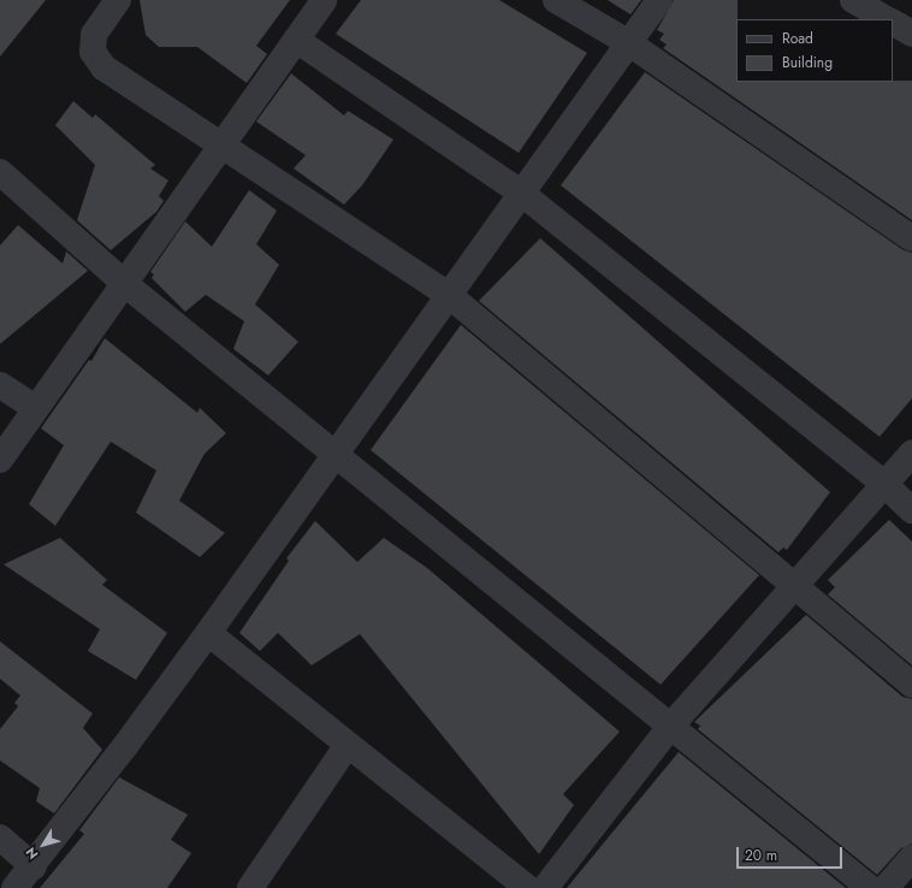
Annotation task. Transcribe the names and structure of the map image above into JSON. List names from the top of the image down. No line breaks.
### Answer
{"legend":["Road","Building"],"scale_bar":"20 m","north":"bottom left"}
